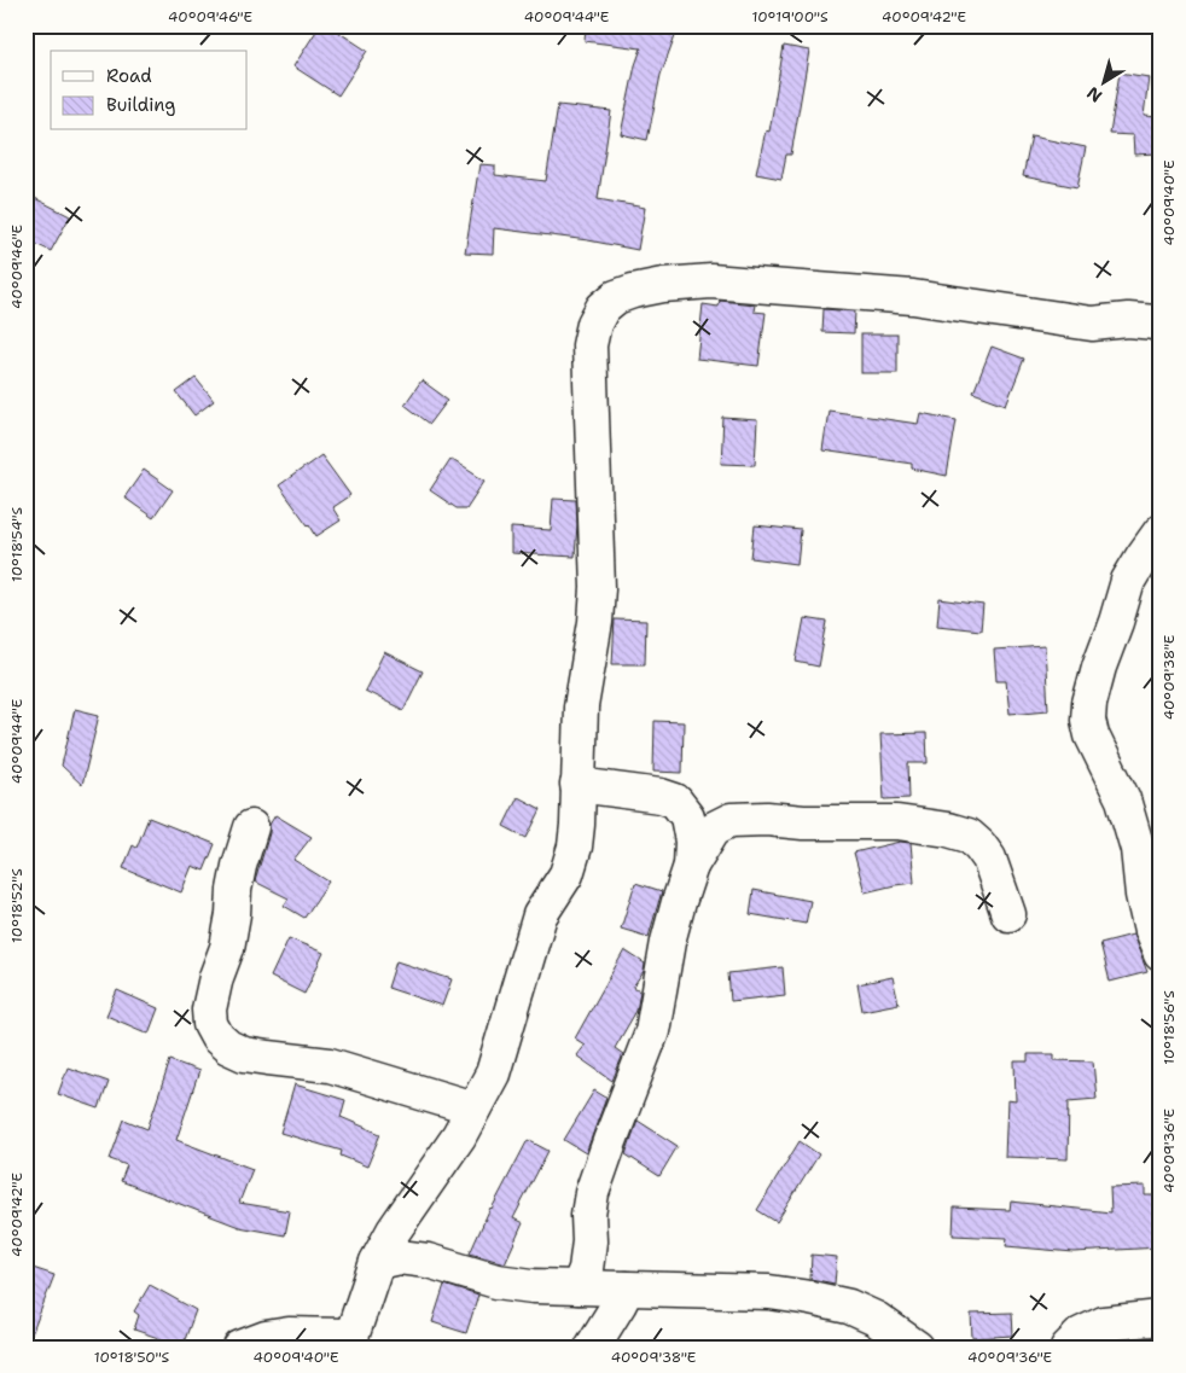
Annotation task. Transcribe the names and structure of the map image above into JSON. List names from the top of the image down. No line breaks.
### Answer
{"legend":["Road","Building"],"north":"bottom left","coordinates":["40°09'46\"E","40°09'44\"E","10°19'00\"S","40°09'42\"E","40°09'40\"E","10°18'54\"S","40°09'38\"E","10°18'52\"S","10°18'56\"S","40°09'36\"E","10°18'50\"S"]}
